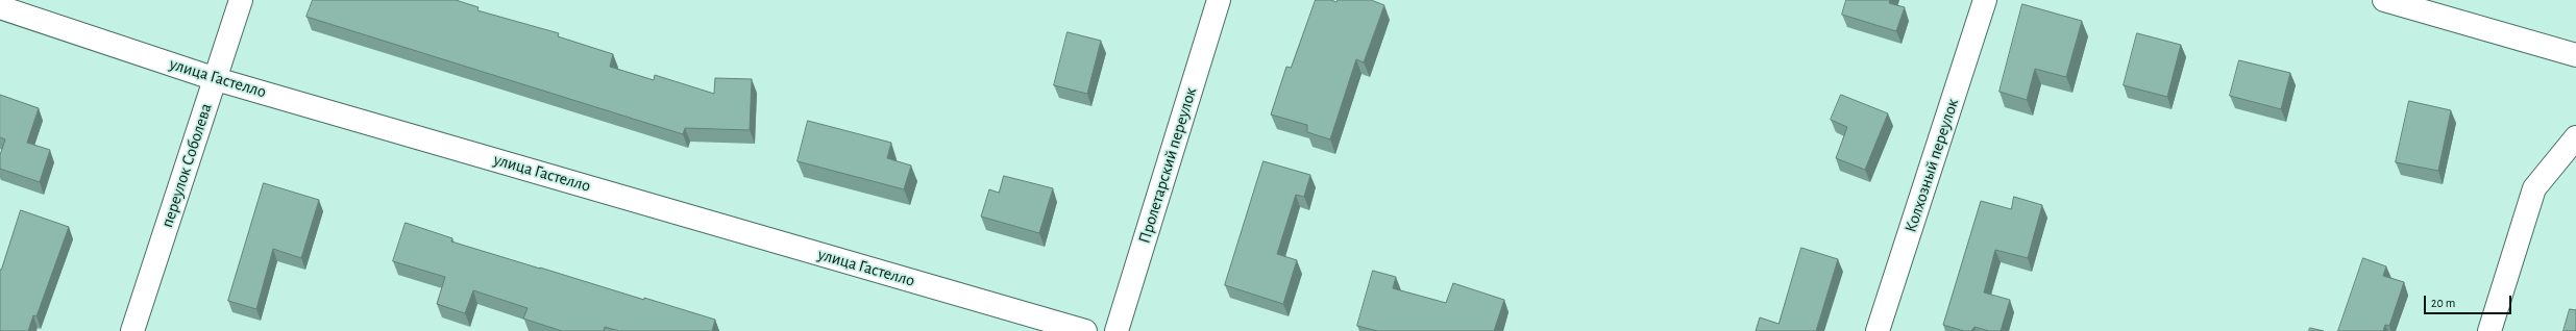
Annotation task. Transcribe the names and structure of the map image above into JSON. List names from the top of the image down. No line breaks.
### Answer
{"streets":{"street":["улица Гастелло","переулок Соболева","Пролетарский переулок","Колхозный переулок"]},"crossings":[["улица Гастелло","переулок Соболева"]],"scale_bar":"20 m"}
